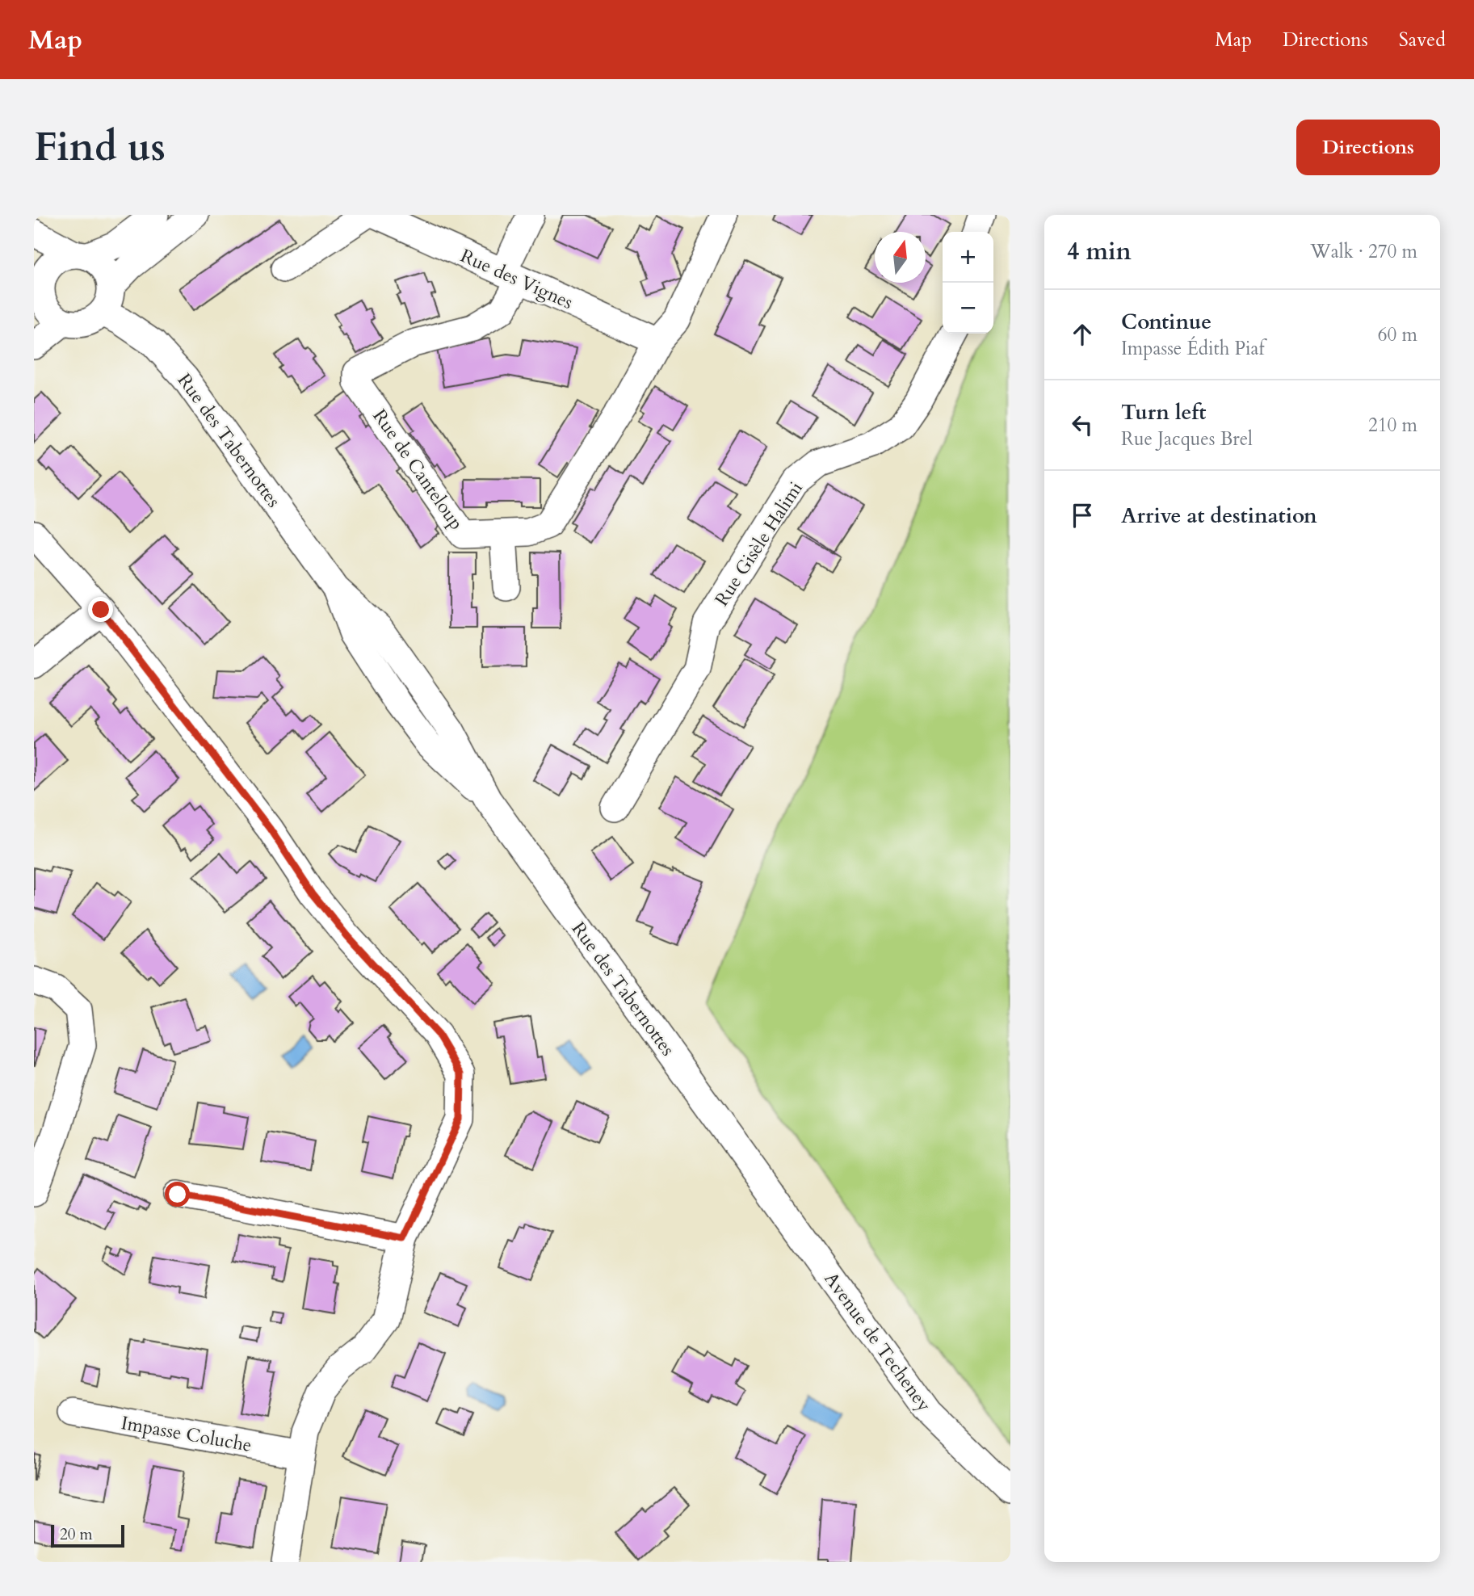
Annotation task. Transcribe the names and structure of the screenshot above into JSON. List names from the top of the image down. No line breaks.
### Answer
{"streets":{"street":["Rue des Vignes","Rue des Tabernottes","Rue de Canteloup","Rue Gisèle Halimi","Avenue de Techeney","Impasse Coluche"]},"crossings":[["Rue des Vignes","Rue de Canteloup"],["Rue des Tabernottes","Avenue de Techeney"]],"scale_bar":"20 m","north":"top","page":{"header":"Map","nav":["Map","Directions","Saved"],"buttons":"Directions","title":"Find us","heading":["4 min","Walk · 270 m"],"map_buttons":["+","−"],"list":[["Continue","Impasse Édith Piaf","60 m"],["Turn left","Rue Jacques Brel","210 m"],"Arrive at destination"],"scale":"20 m"}}
